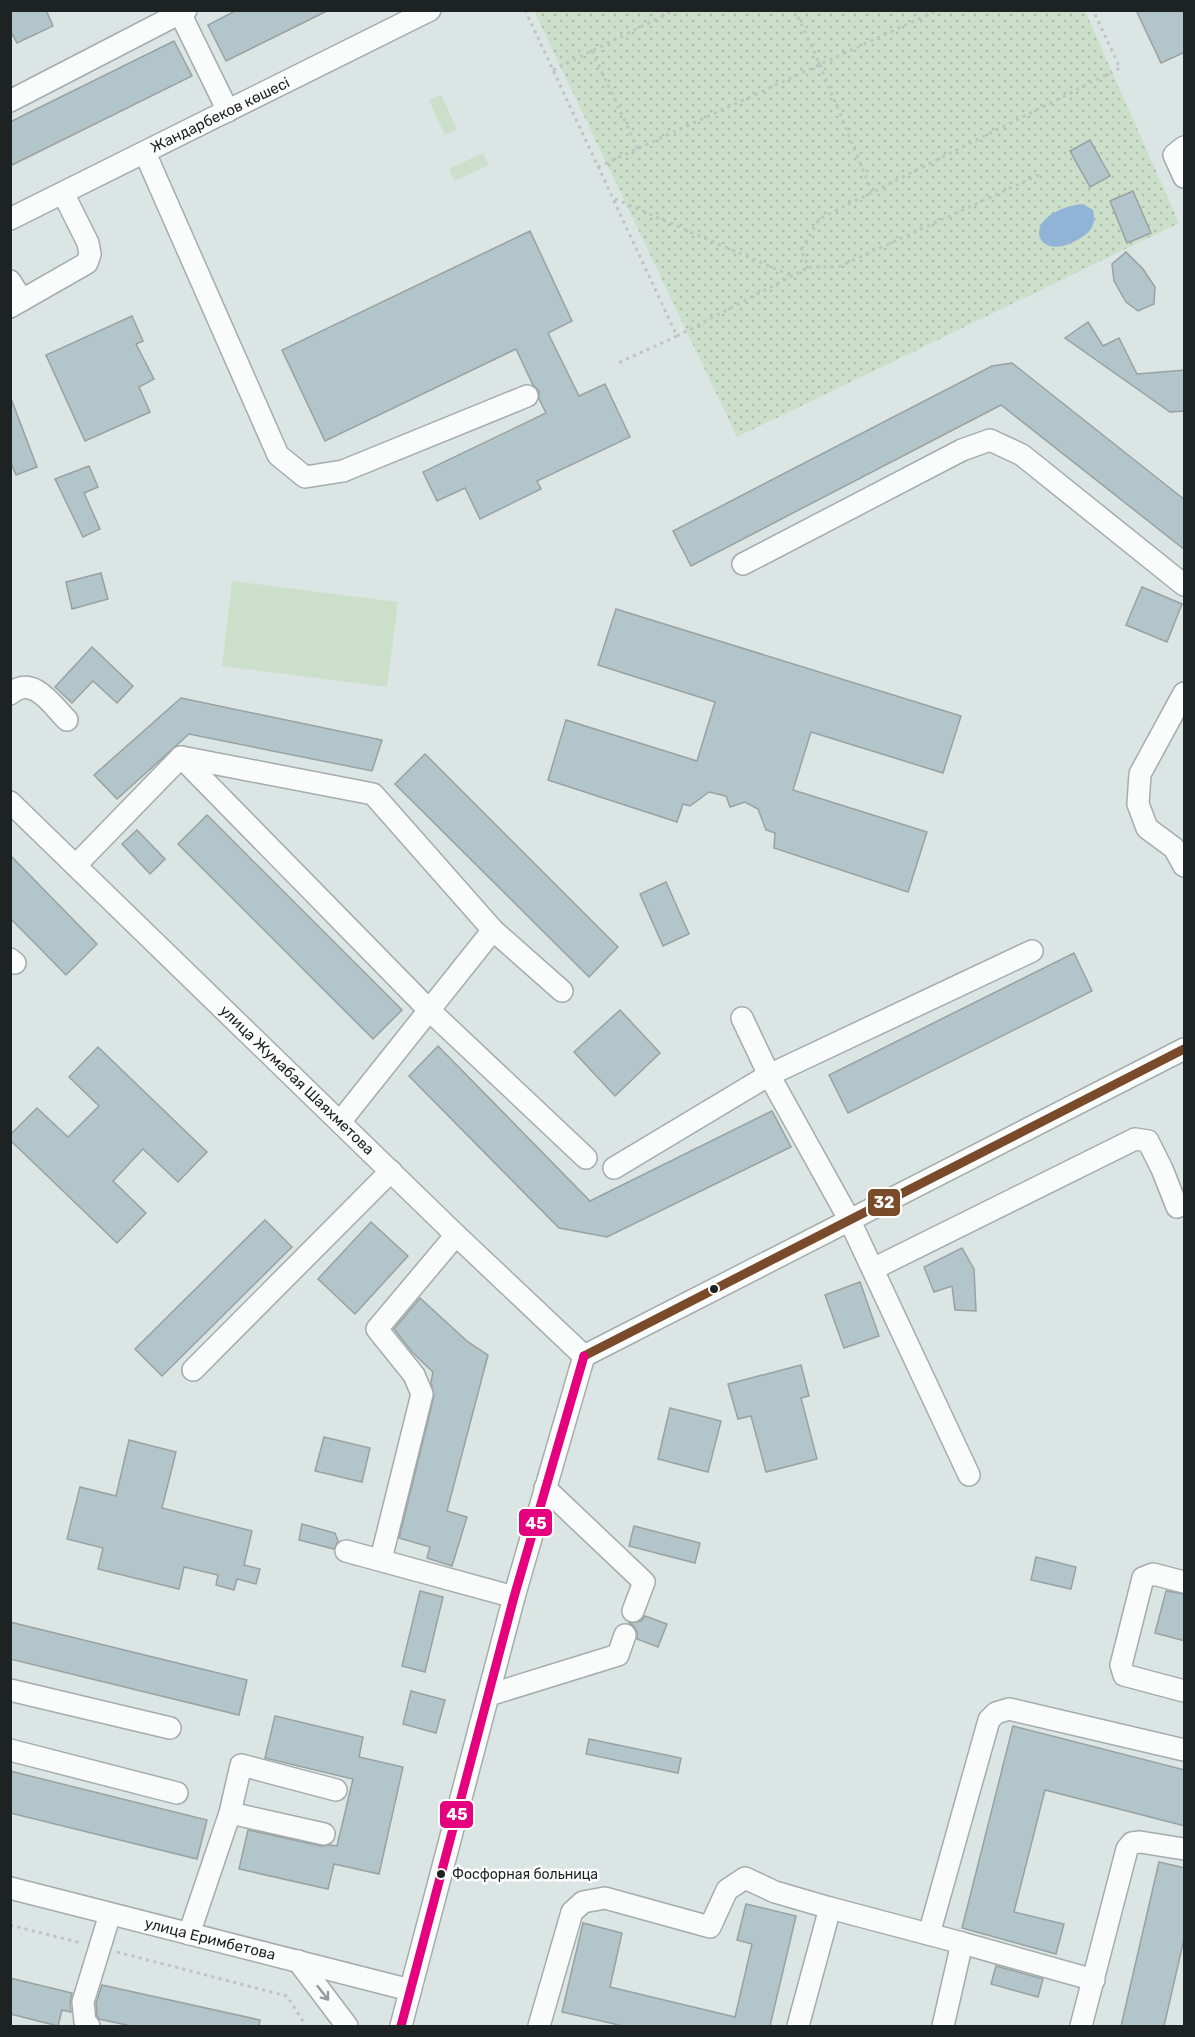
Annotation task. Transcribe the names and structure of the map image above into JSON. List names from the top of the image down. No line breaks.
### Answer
{"streets":{"street":["Жандарбеков көшесі","улица Жумабая Шаяхметова","улица Еримбетова"]},"places":["Фосфорная больница"],"lines":["transit line 32","transit line 45"]}
